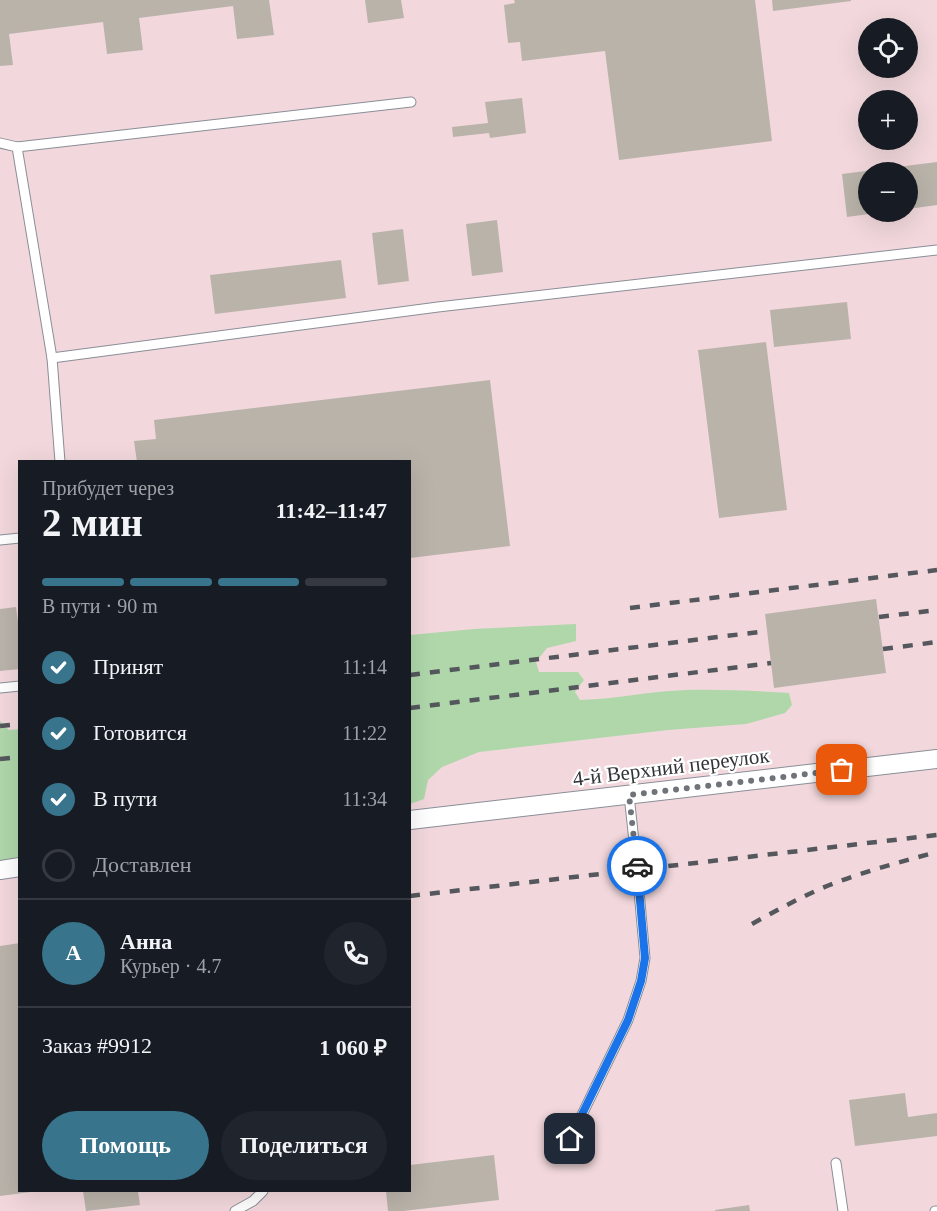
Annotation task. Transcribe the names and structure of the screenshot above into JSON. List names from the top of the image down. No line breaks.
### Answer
{"streets":{"street":["4-й Верхний переулок"]},"page":{"map_buttons":["+","−"],"heading":["2 мин","Прибудет через","11:42–11:47"],"panel":["Анна","Курьер · 4.7","Заказ #9912","1 060 ₽"],"bar":"В пути · 90 m","list":[["Принят","11:14"],["Готовится","11:22"],["В пути","11:34"],"Доставлен"],"round":"А","buttons":["Помощь","Поделиться"]}}
